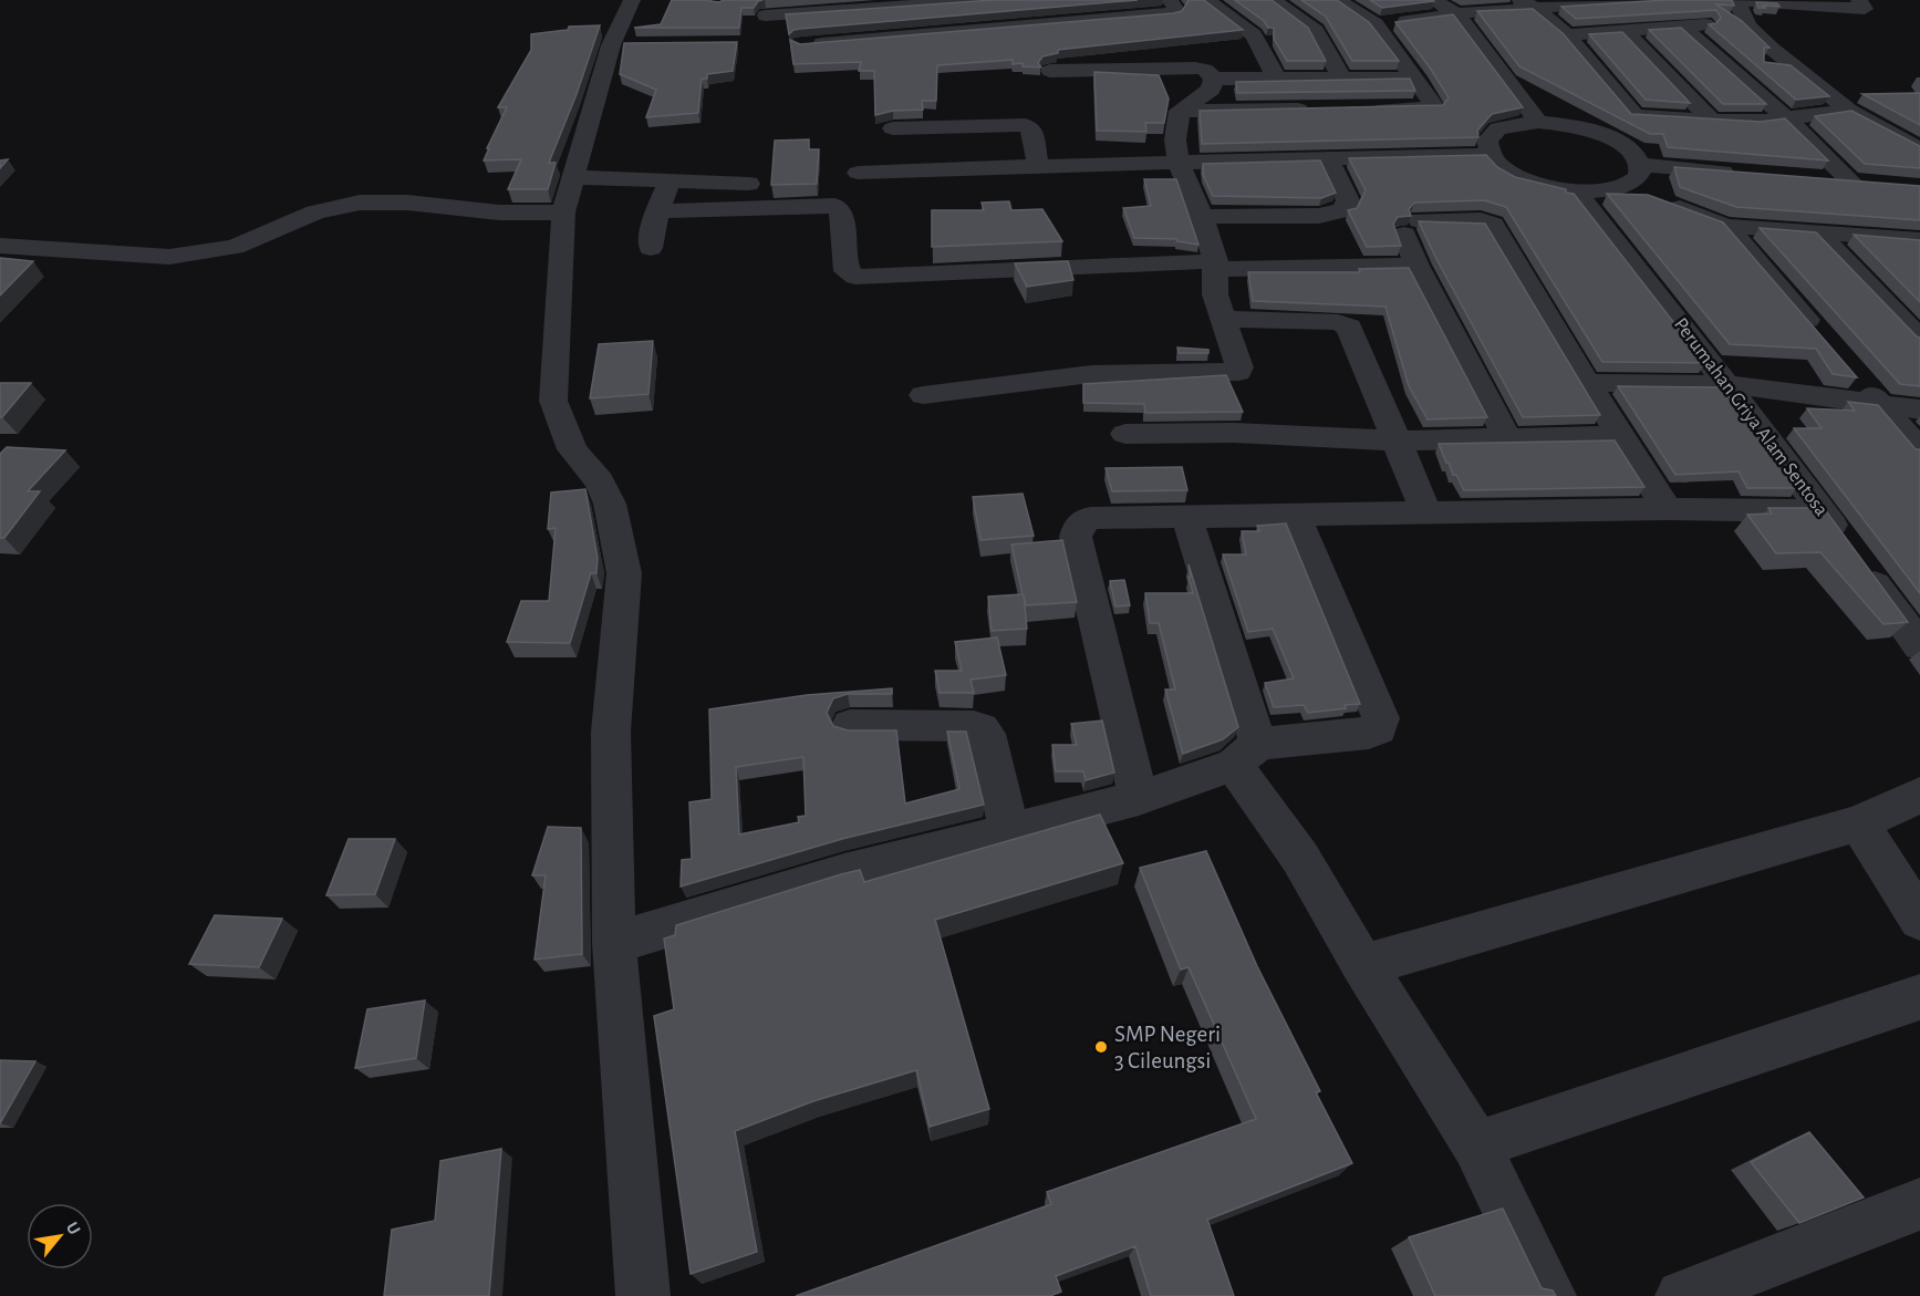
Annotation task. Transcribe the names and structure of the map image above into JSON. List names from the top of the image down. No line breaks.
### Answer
{"streets":{"street":["Perumahan Griya Alam Sentosa"]},"places":["SMP Negeri 3 Cileungsi"],"north":"top right"}
